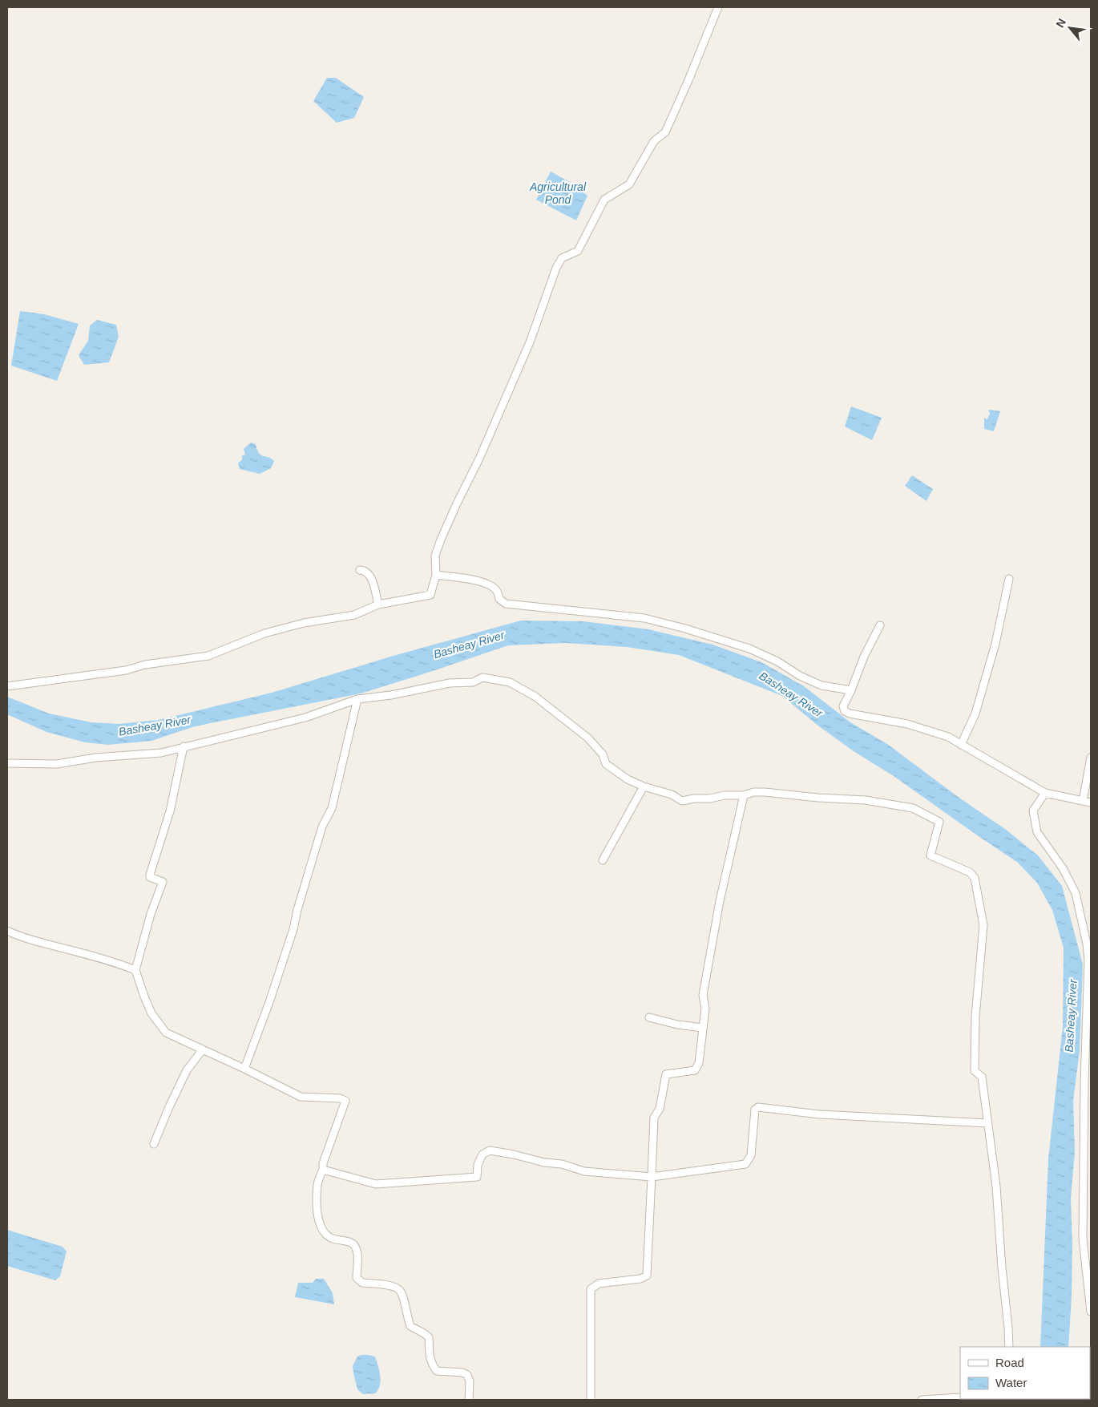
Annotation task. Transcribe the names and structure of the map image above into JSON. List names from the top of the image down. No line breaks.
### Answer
{"water":["Agricultural Pond","Basheay River"],"legend":["Road","Water"],"north":"top left"}
